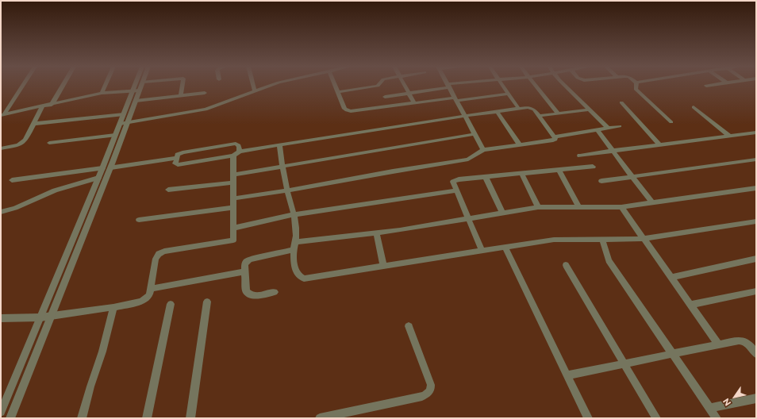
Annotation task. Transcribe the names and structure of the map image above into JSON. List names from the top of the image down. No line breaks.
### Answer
{"north":"bottom left"}
